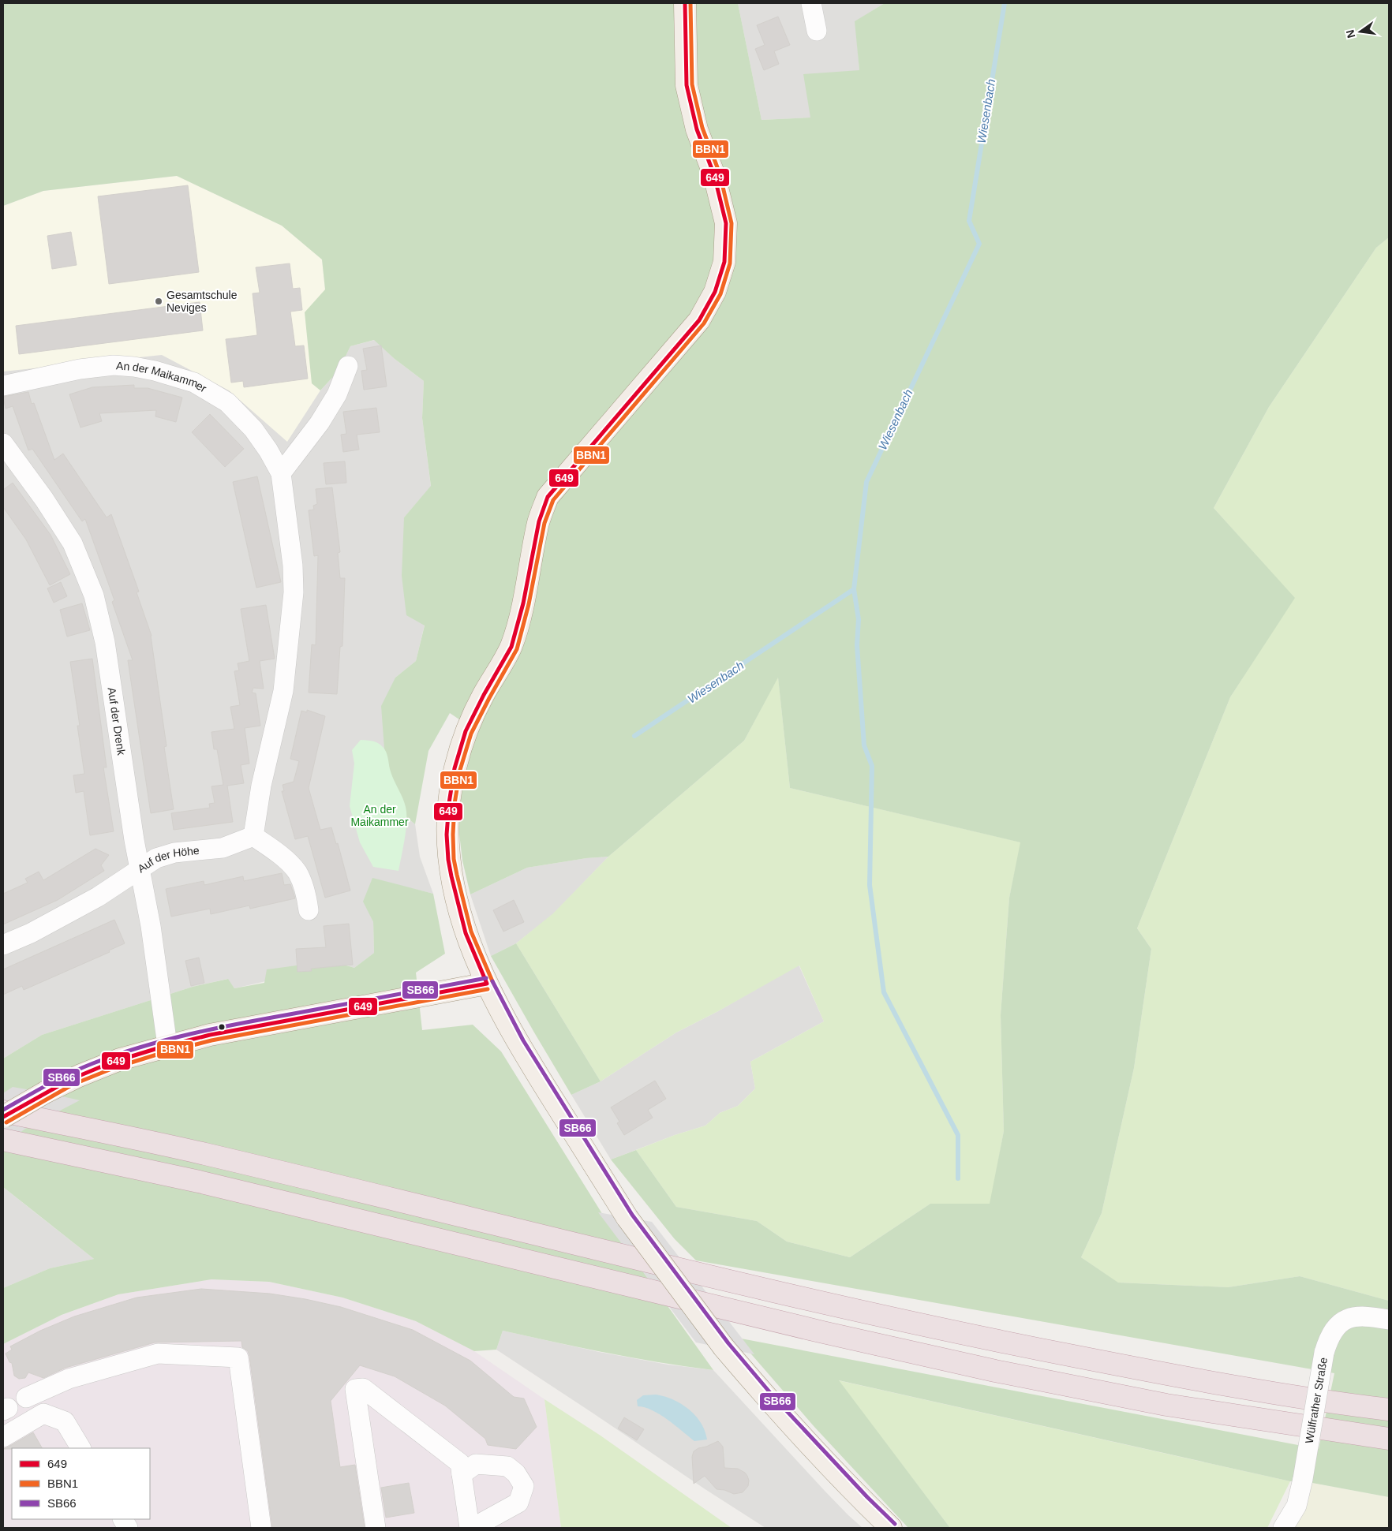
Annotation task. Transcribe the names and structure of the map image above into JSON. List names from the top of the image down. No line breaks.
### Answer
{"streets":{"street":["An der Maikammer","Auf der Drenk","Auf der Höhe","Wülfrather Straße"]},"crossings":[["An der Maikammer","Auf der Höhe"],["Auf der Drenk","Auf der Höhe"]],"water":["Wiesenbach"],"parks":["An der Maikammer"],"places":["Gesamtschule Neviges"],"lines":["transit line 649","transit line BBN1","transit line SB66"],"legend":["649","BBN1","SB66"],"north":"left"}
